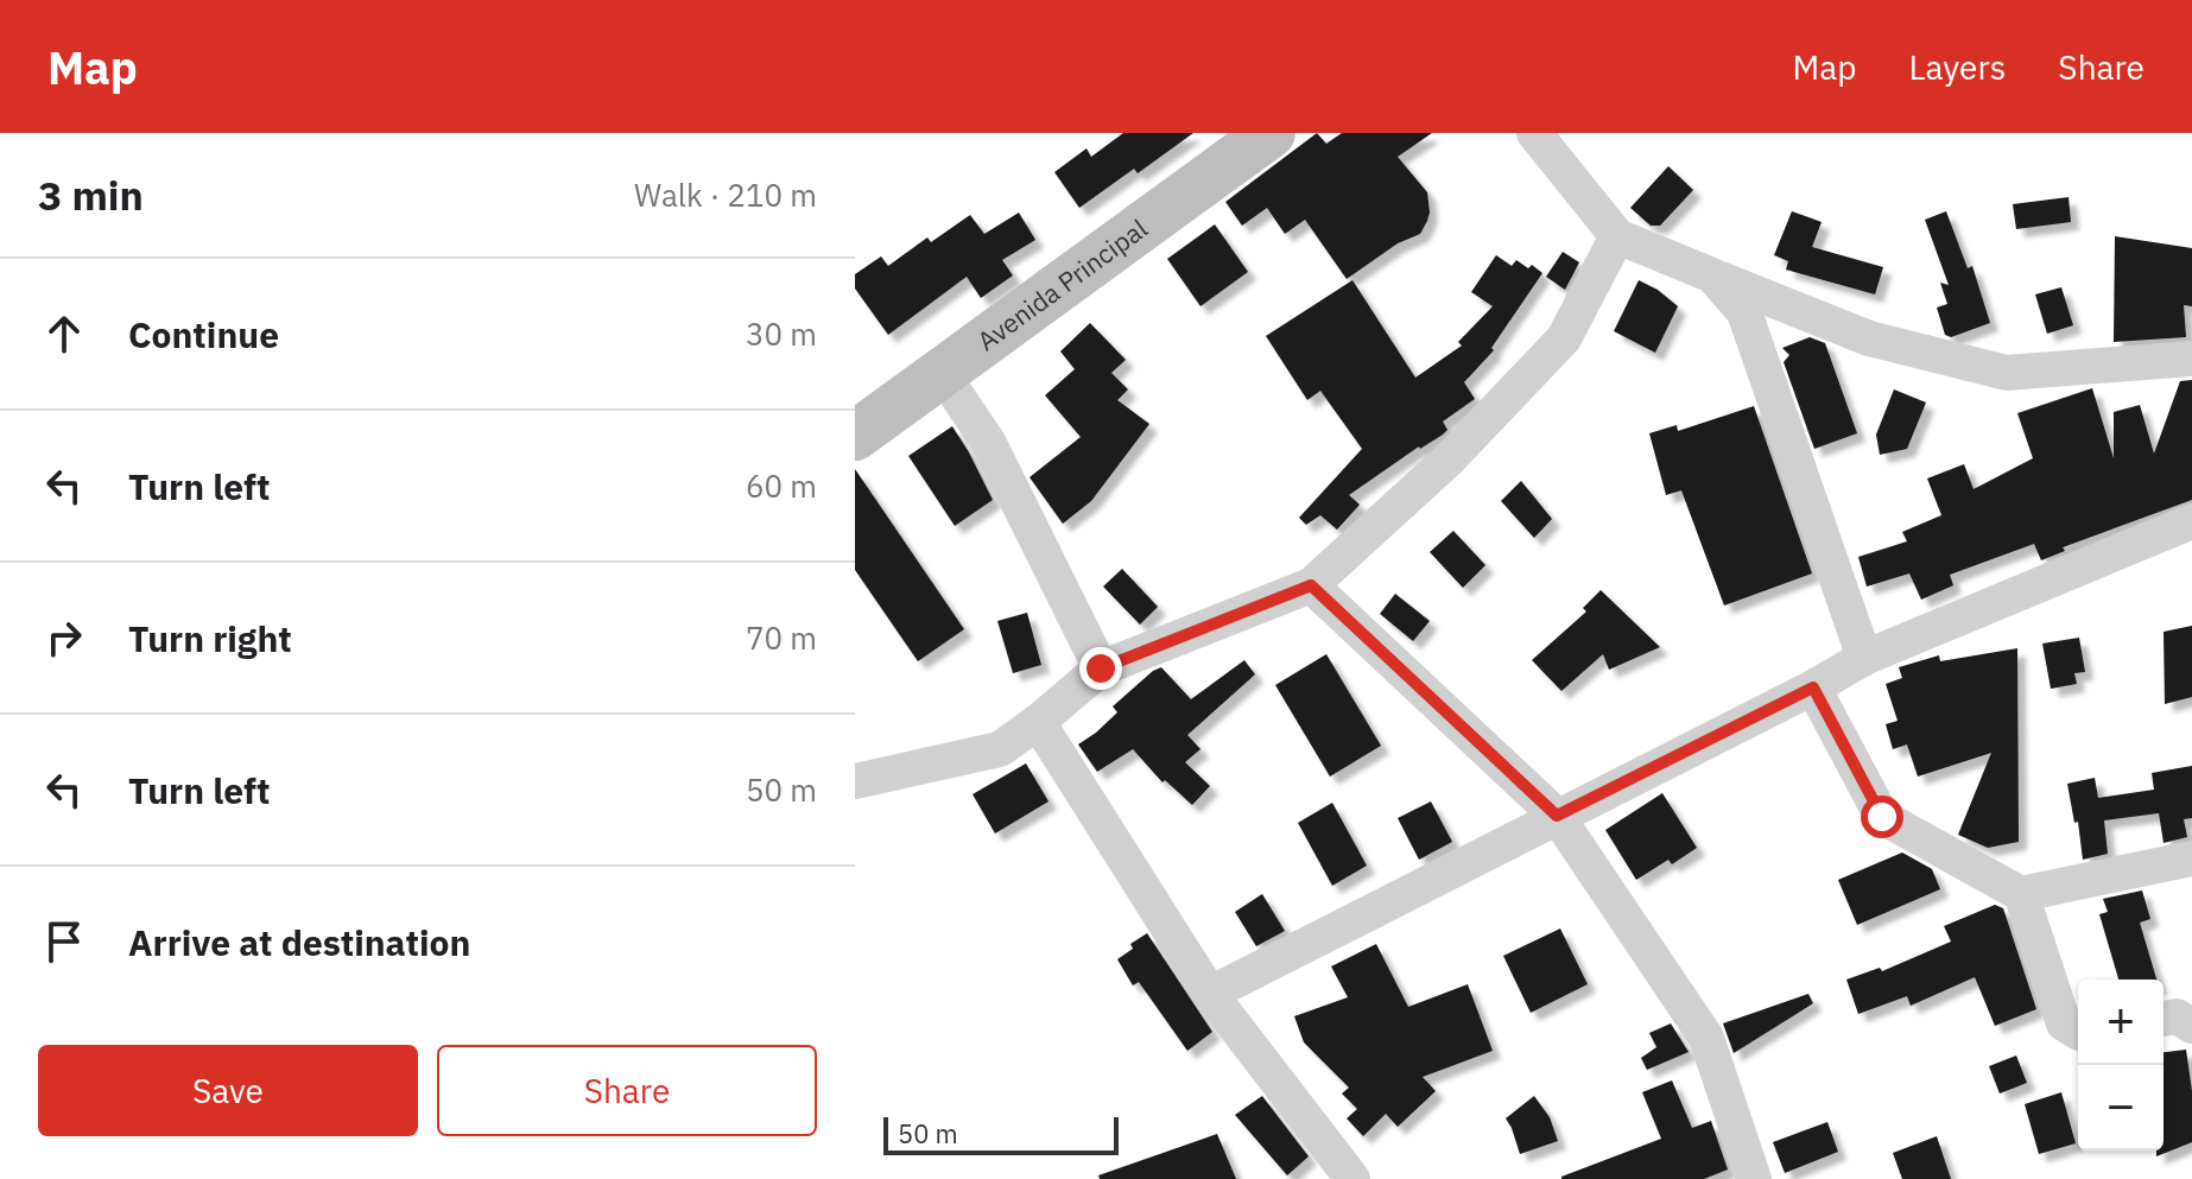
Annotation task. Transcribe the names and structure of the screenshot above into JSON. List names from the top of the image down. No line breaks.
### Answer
{"streets":{"main road":["Avenida Principal"]},"scale_bar":"50 m","page":{"header":"Map","nav":["Map","Layers","Share"],"heading":["3 min","Walk · 210 m"],"list":[["Continue","30 m"],["Turn left","60 m"],["Turn right","70 m"],["Turn left","50 m"],"Arrive at destination"],"map_buttons":["+","−"],"buttons":["Save","Share"],"scale":"50 m"}}
